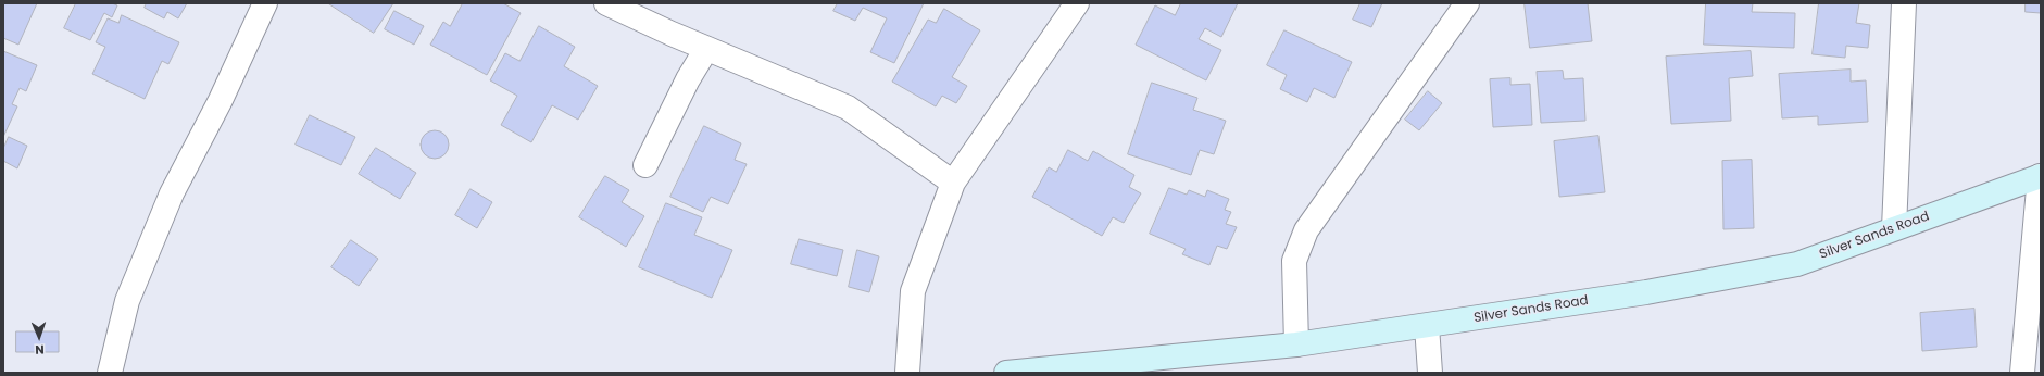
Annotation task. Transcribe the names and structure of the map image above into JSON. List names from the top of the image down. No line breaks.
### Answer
{"streets":{"street":["Silver Sands Road"]},"north":"bottom"}
